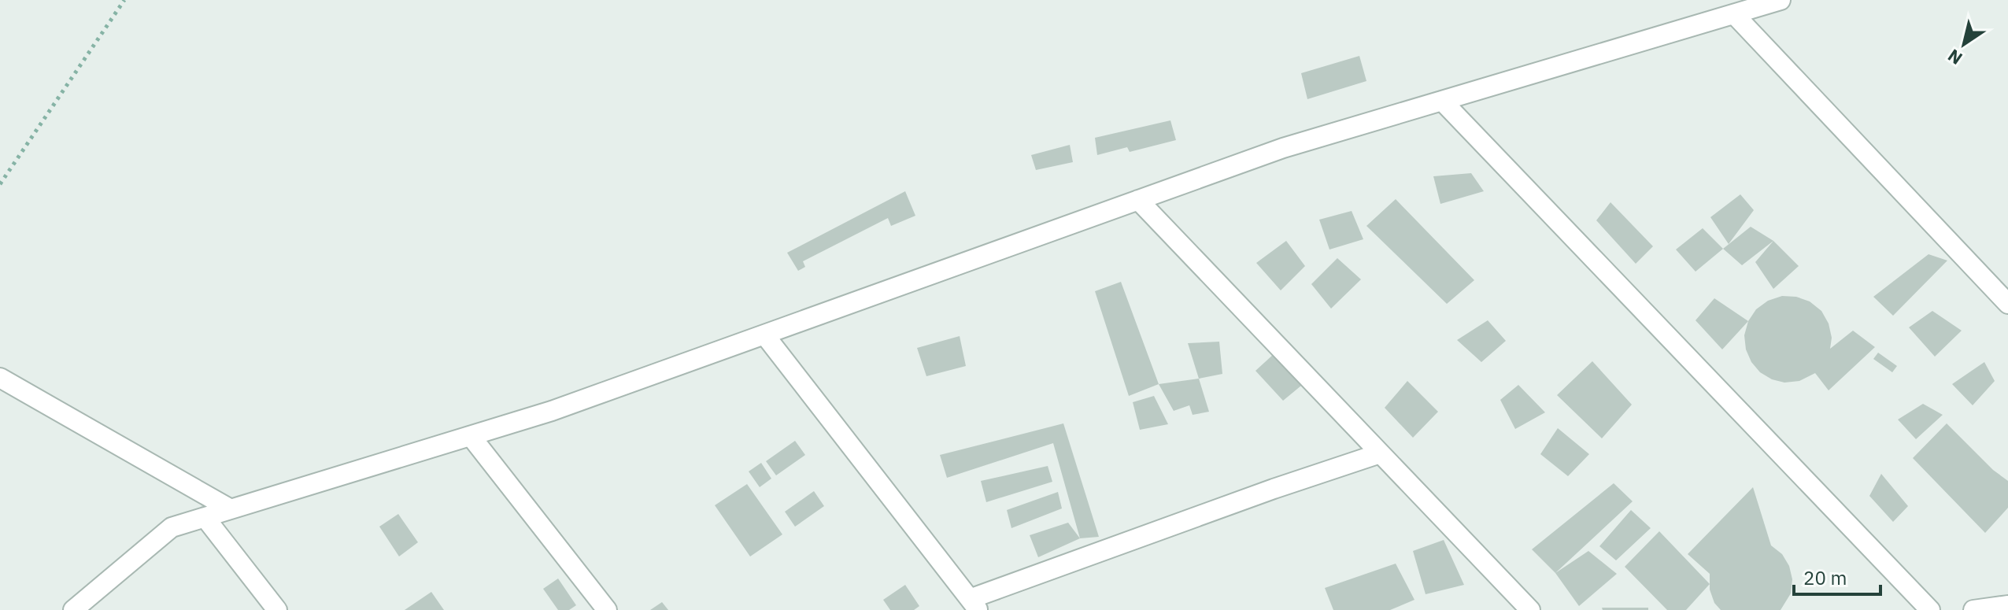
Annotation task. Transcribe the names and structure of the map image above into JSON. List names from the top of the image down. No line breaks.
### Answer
{"scale_bar":"20 m","north":"bottom left"}
